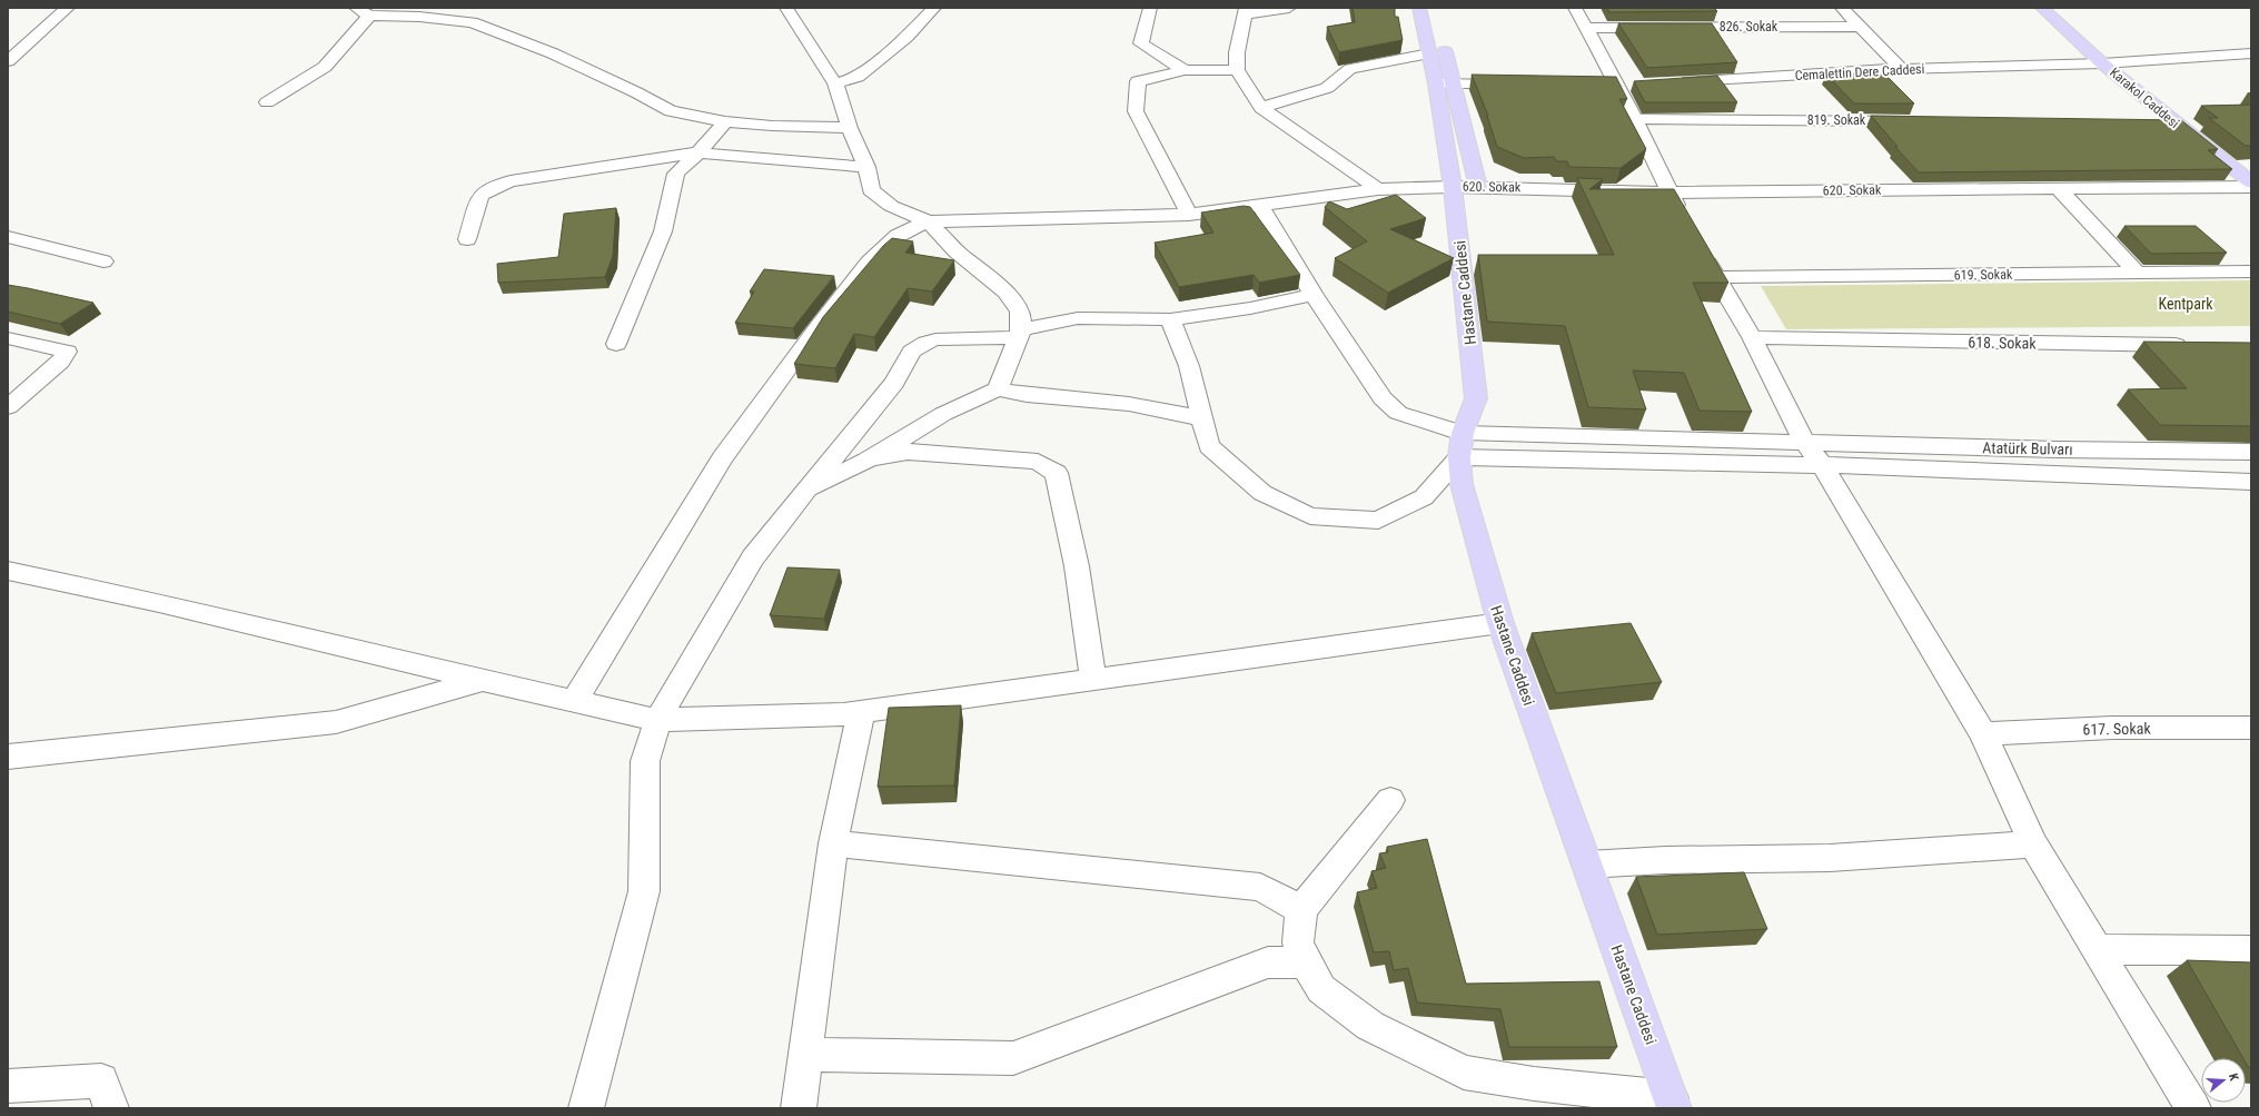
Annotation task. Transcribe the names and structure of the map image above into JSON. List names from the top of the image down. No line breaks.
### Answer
{"streets":{"main road":["Karakol Caddesi","Hastane Caddesi"],"street":["826. Sokak","Cemalettin Dere Caddesi","819. Sokak","620. Sokak","619. Sokak","618. Sokak","Atatürk Bulvarı","617. Sokak"]},"crossings":[["Cemalettin Dere Caddesi","Karakol Caddesi"],["Karakol Caddesi","620. Sokak"],["620. Sokak","Hastane Caddesi"],["620. Sokak","Atatürk Bulvarı"],["Hastane Caddesi","Atatürk Bulvarı"]],"parks":["Kentpark"],"north":"right"}
